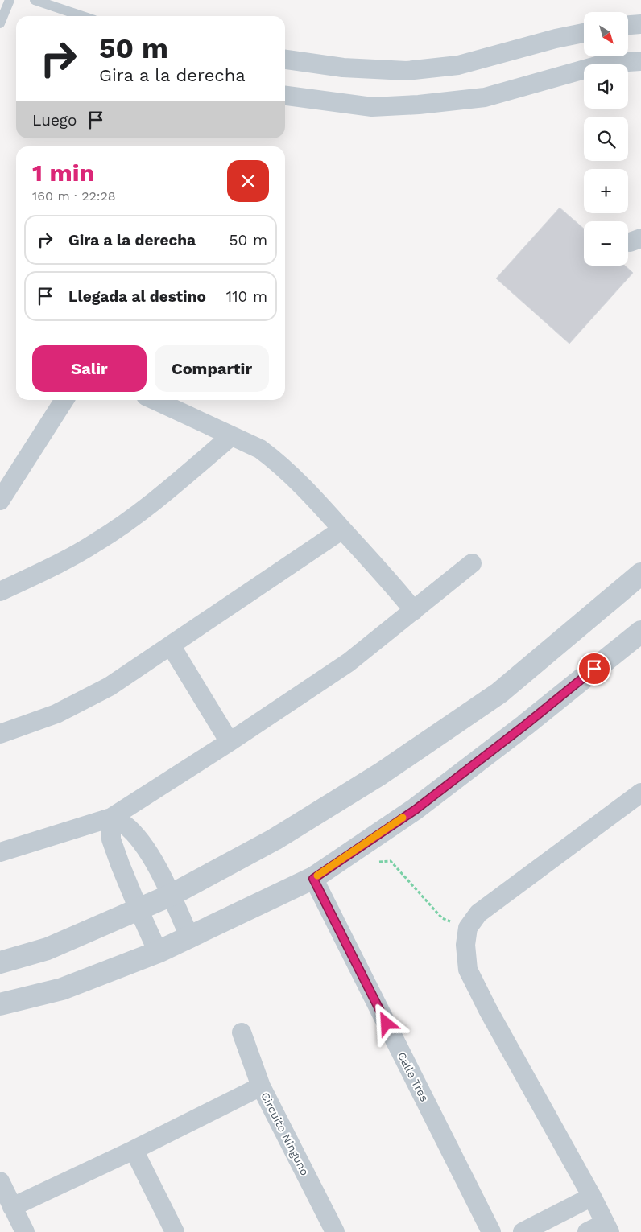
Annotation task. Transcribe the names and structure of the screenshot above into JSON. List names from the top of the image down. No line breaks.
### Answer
{"streets":{"street":["Calle Tres","Circuito Ninguno"]},"north":"bottom right","page":{"map_buttons":["+","−"],"turn":["50 m","Gira a la derecha"],"then":"Luego","heading":["1 min","160 m · 22:28"],"list":[{"name":"Gira a la derecha","value":"50 m"},{"name":"Llegada al destino","value":"110 m"}],"buttons":["Salir","Compartir"]}}
